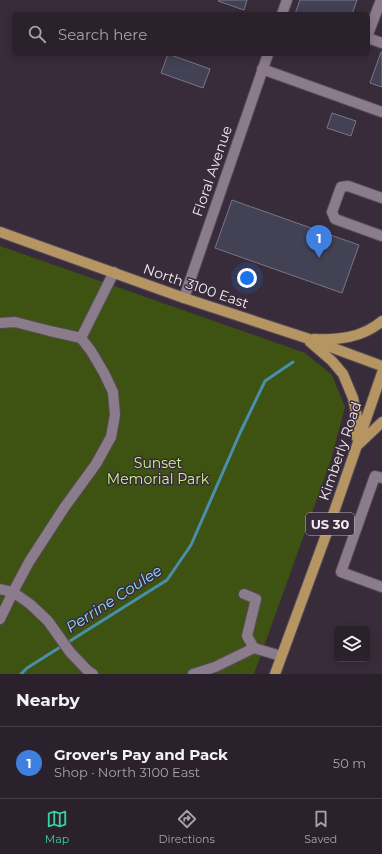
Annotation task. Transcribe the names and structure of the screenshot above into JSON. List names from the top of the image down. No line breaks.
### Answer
{"streets":{"main road":["North 3100 East","Kimberly Road","US 30"],"street":["Floral Avenue"]},"crossings":[["Floral Avenue","North 3100 East"]],"water":["Perrine Coulee"],"parks":["Sunset Memorial Park"],"page":{"search":"Search here","pins":"1","heading":"Nearby","list":[{"mark":"1","name":"Grover's Pay and Pack","note":"Shop · North 3100 East","value":"50 m"}],"nav":["Map","Directions","Saved"]}}
